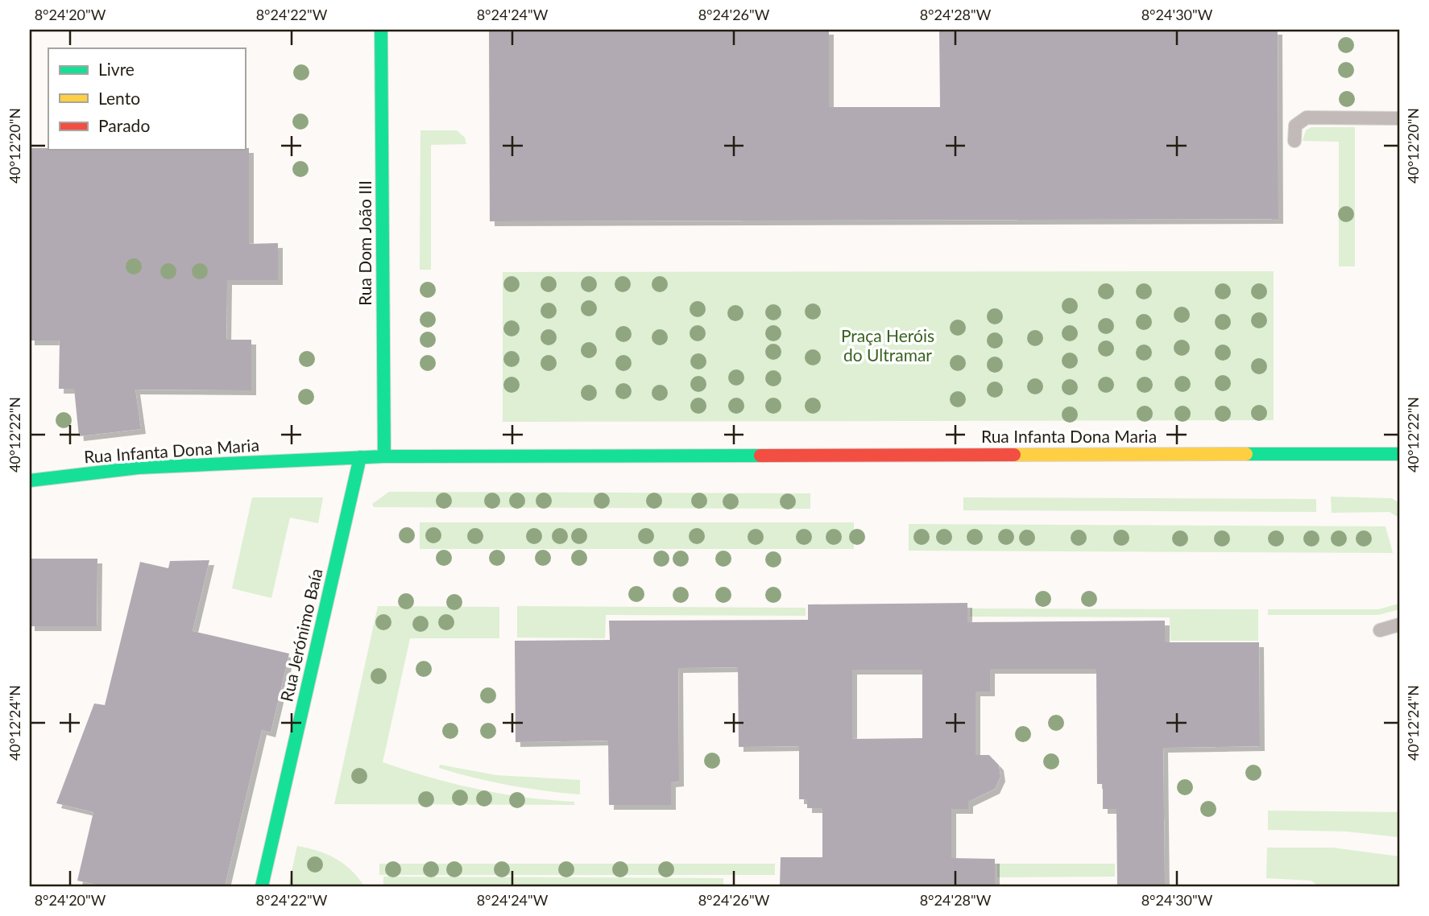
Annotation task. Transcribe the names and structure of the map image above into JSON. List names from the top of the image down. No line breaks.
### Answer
{"streets":{"street":["Rua Dom João III","Rua Infanta Dona Maria","Rua Jerónimo Baía"]},"crossings":[["Rua Dom João III","Rua Infanta Dona Maria"],["Rua Infanta Dona Maria","Rua Jerónimo Baía"]],"parks":["Praça Heróis do Ultramar"],"legend":["Livre","Lento","Parado"],"coordinates":["8°24'20\"W","8°24'22\"W","8°24'24\"W","8°24'26\"W","8°24'28\"W","8°24'30\"W","40°12'20\"N","40°12'22\"N","40°12'24\"N"]}
